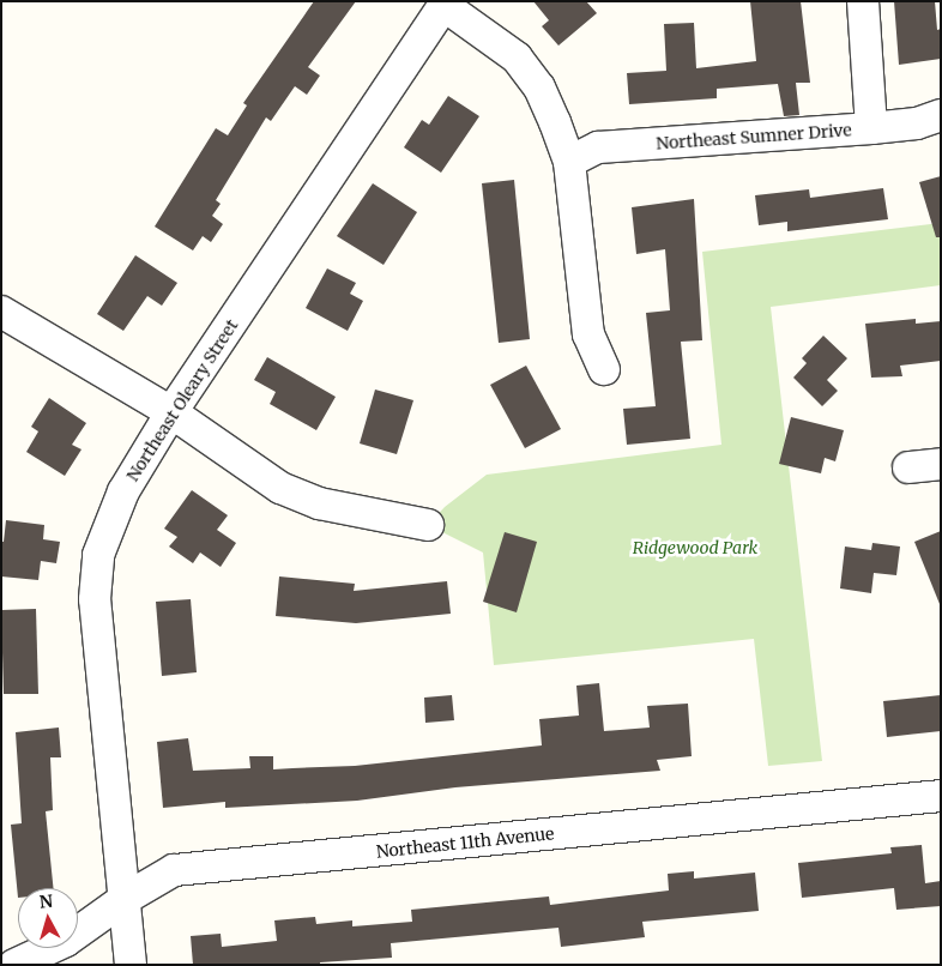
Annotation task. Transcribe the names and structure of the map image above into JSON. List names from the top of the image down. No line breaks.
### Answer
{"streets":{"street":["Northeast Sumner Drive","Northeast Oleary Street","Northeast 11th Avenue"]},"crossings":[["Northeast Oleary Street","Northeast 11th Avenue"]],"parks":["Ridgewood Park"],"north":"top"}
